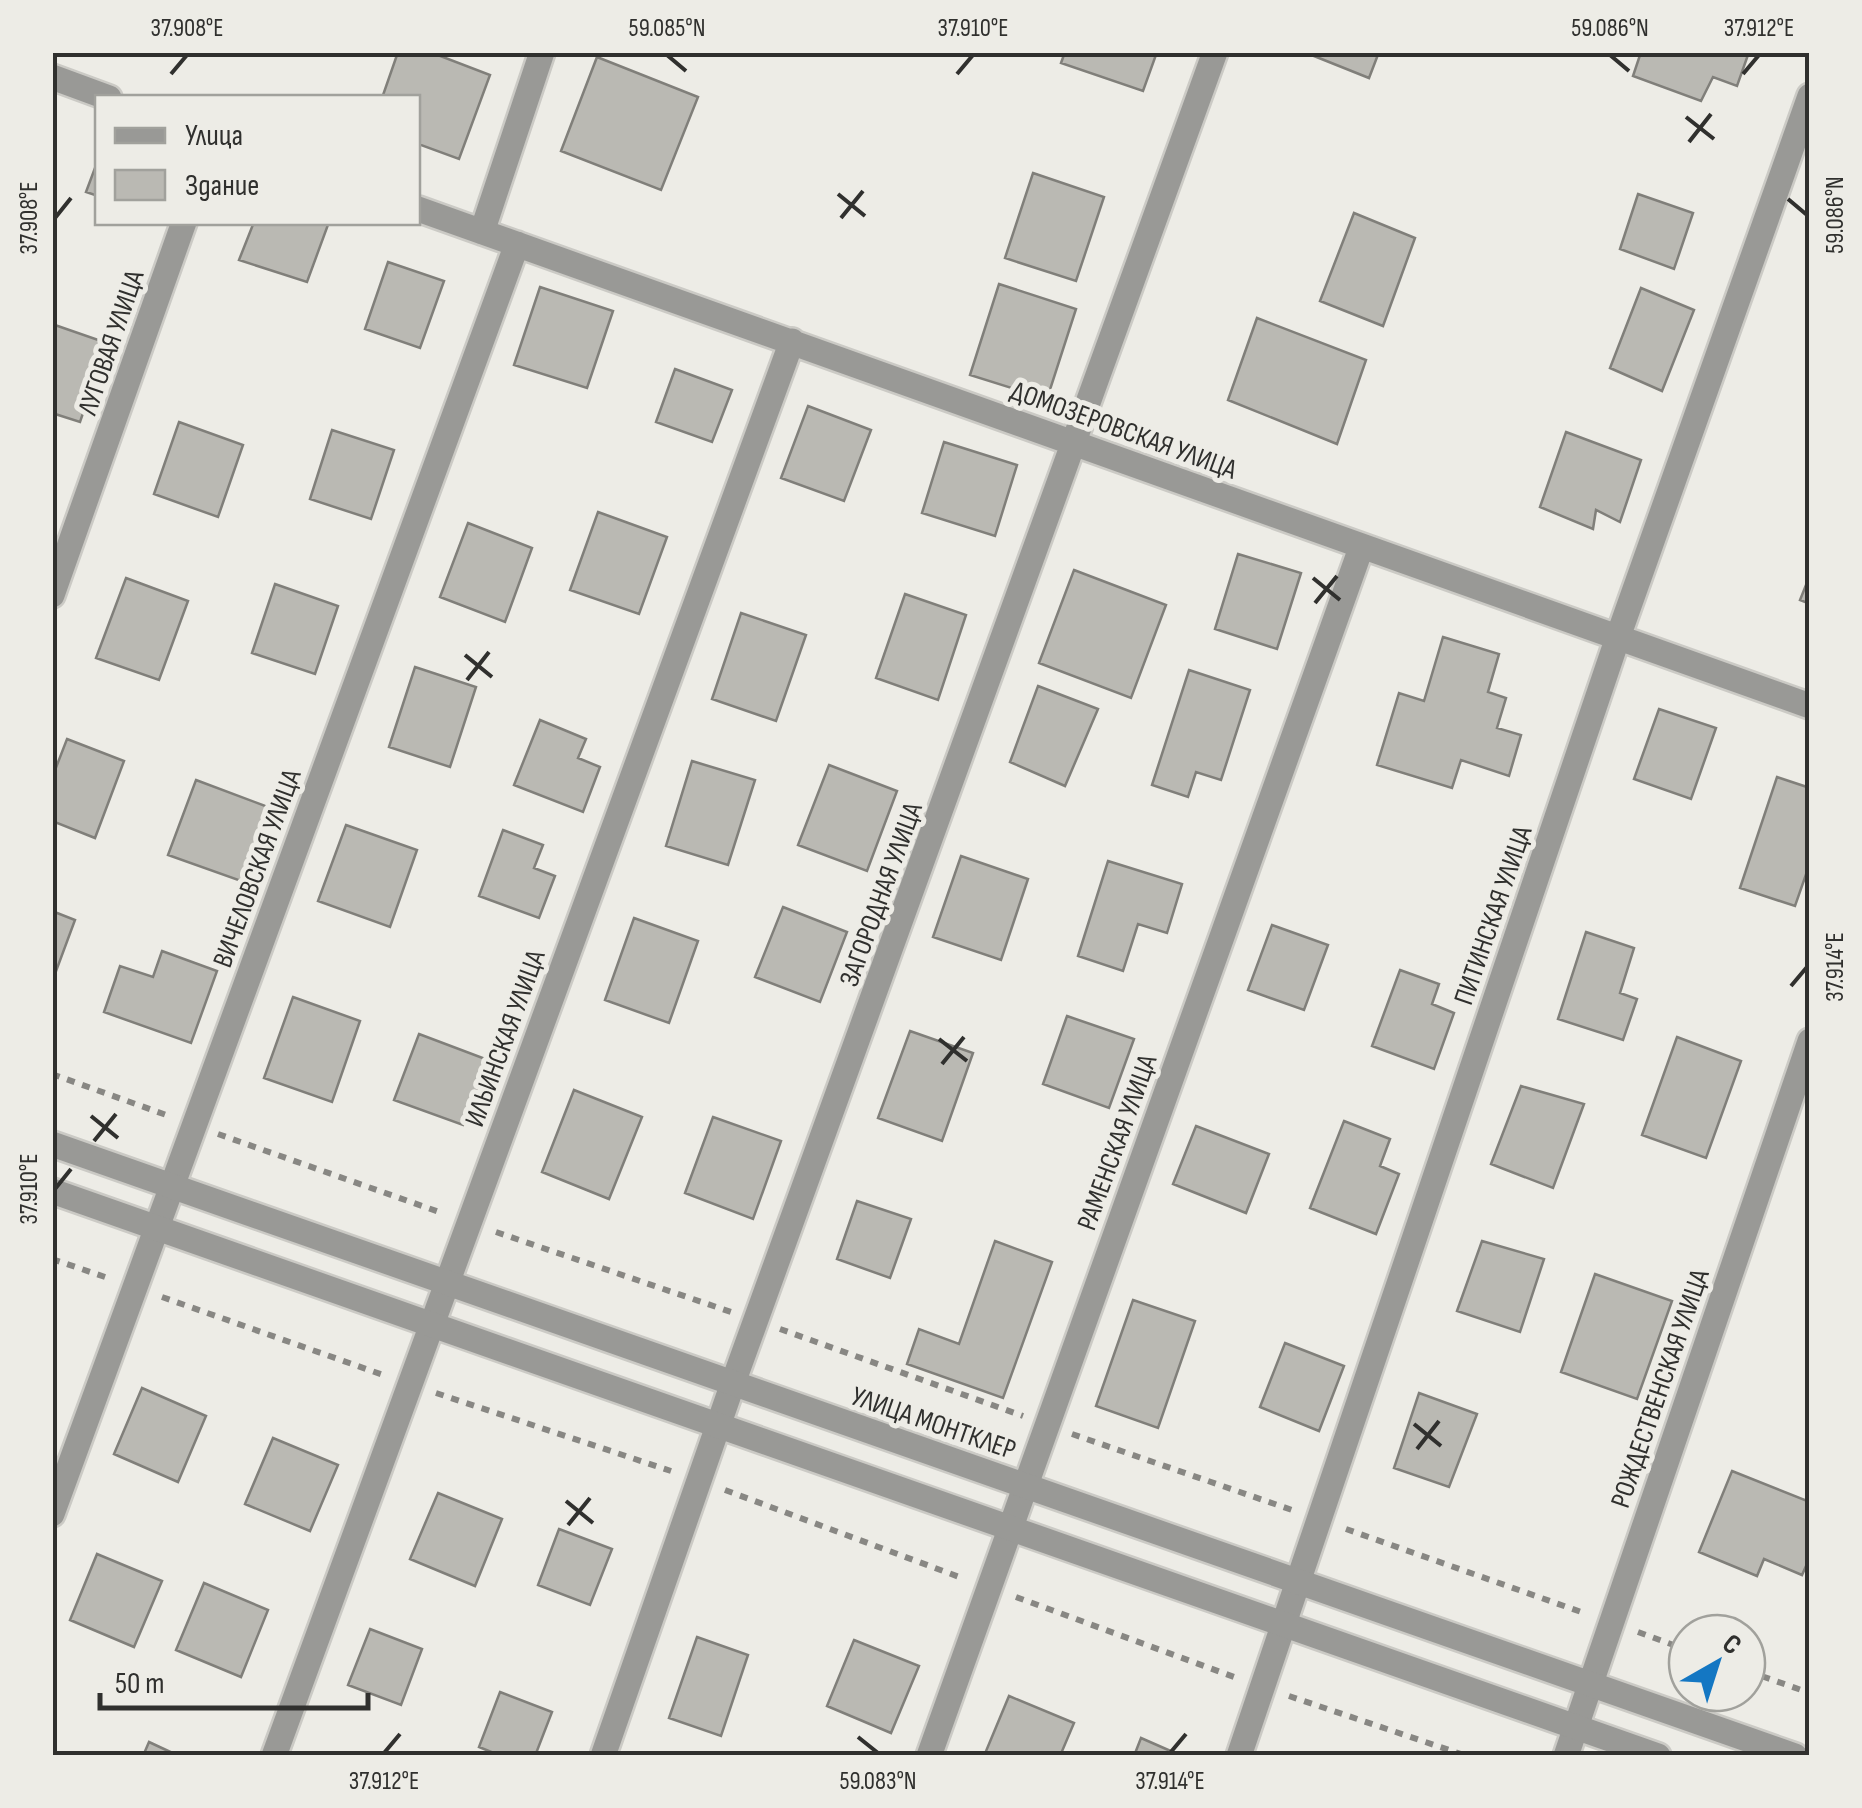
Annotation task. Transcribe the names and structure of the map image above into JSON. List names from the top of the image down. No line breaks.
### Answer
{"streets":{"street":["ЛУГОВАЯ УЛИЦА","ДОМОЗЕРОВСКАЯ УЛИЦА","ВИЧЕЛОВСКАЯ УЛИЦА","ЗАГОРОДНАЯ УЛИЦА","ПИТИНСКАЯ УЛИЦА","ИЛЬИНСКАЯ УЛИЦА","РАМЕНСКАЯ УЛИЦА","РОЖДЕСТВЕНСКАЯ УЛИЦА","УЛИЦА МОНТКЛЕР"]},"crossings":[["ДОМОЗЕРОВСКАЯ УЛИЦА","ВИЧЕЛОВСКАЯ УЛИЦА"],["ДОМОЗЕРОВСКАЯ УЛИЦА","ЗАГОРОДНАЯ УЛИЦА"],["ДОМОЗЕРОВСКАЯ УЛИЦА","ПИТИНСКАЯ УЛИЦА"],["ДОМОЗЕРОВСКАЯ УЛИЦА","ИЛЬИНСКАЯ УЛИЦА"],["ДОМОЗЕРОВСКАЯ УЛИЦА","РАМЕНСКАЯ УЛИЦА"],["ВИЧЕЛОВСКАЯ УЛИЦА","УЛИЦА МОНТКЛЕР"],["ЗАГОРОДНАЯ УЛИЦА","УЛИЦА МОНТКЛЕР"],["ПИТИНСКАЯ УЛИЦА","УЛИЦА МОНТКЛЕР"],["ИЛЬИНСКАЯ УЛИЦА","УЛИЦА МОНТКЛЕР"],["РАМЕНСКАЯ УЛИЦА","УЛИЦА МОНТКЛЕР"],["РОЖДЕСТВЕНСКАЯ УЛИЦА","УЛИЦА МОНТКЛЕР"]],"legend":["Улица","Здание"],"scale_bar":"50 m","north":"top right","coordinates":["37.908°E","59.085°N","37.910°E","59.086°N","37.912°E","37.914°E","59.083°N"]}
